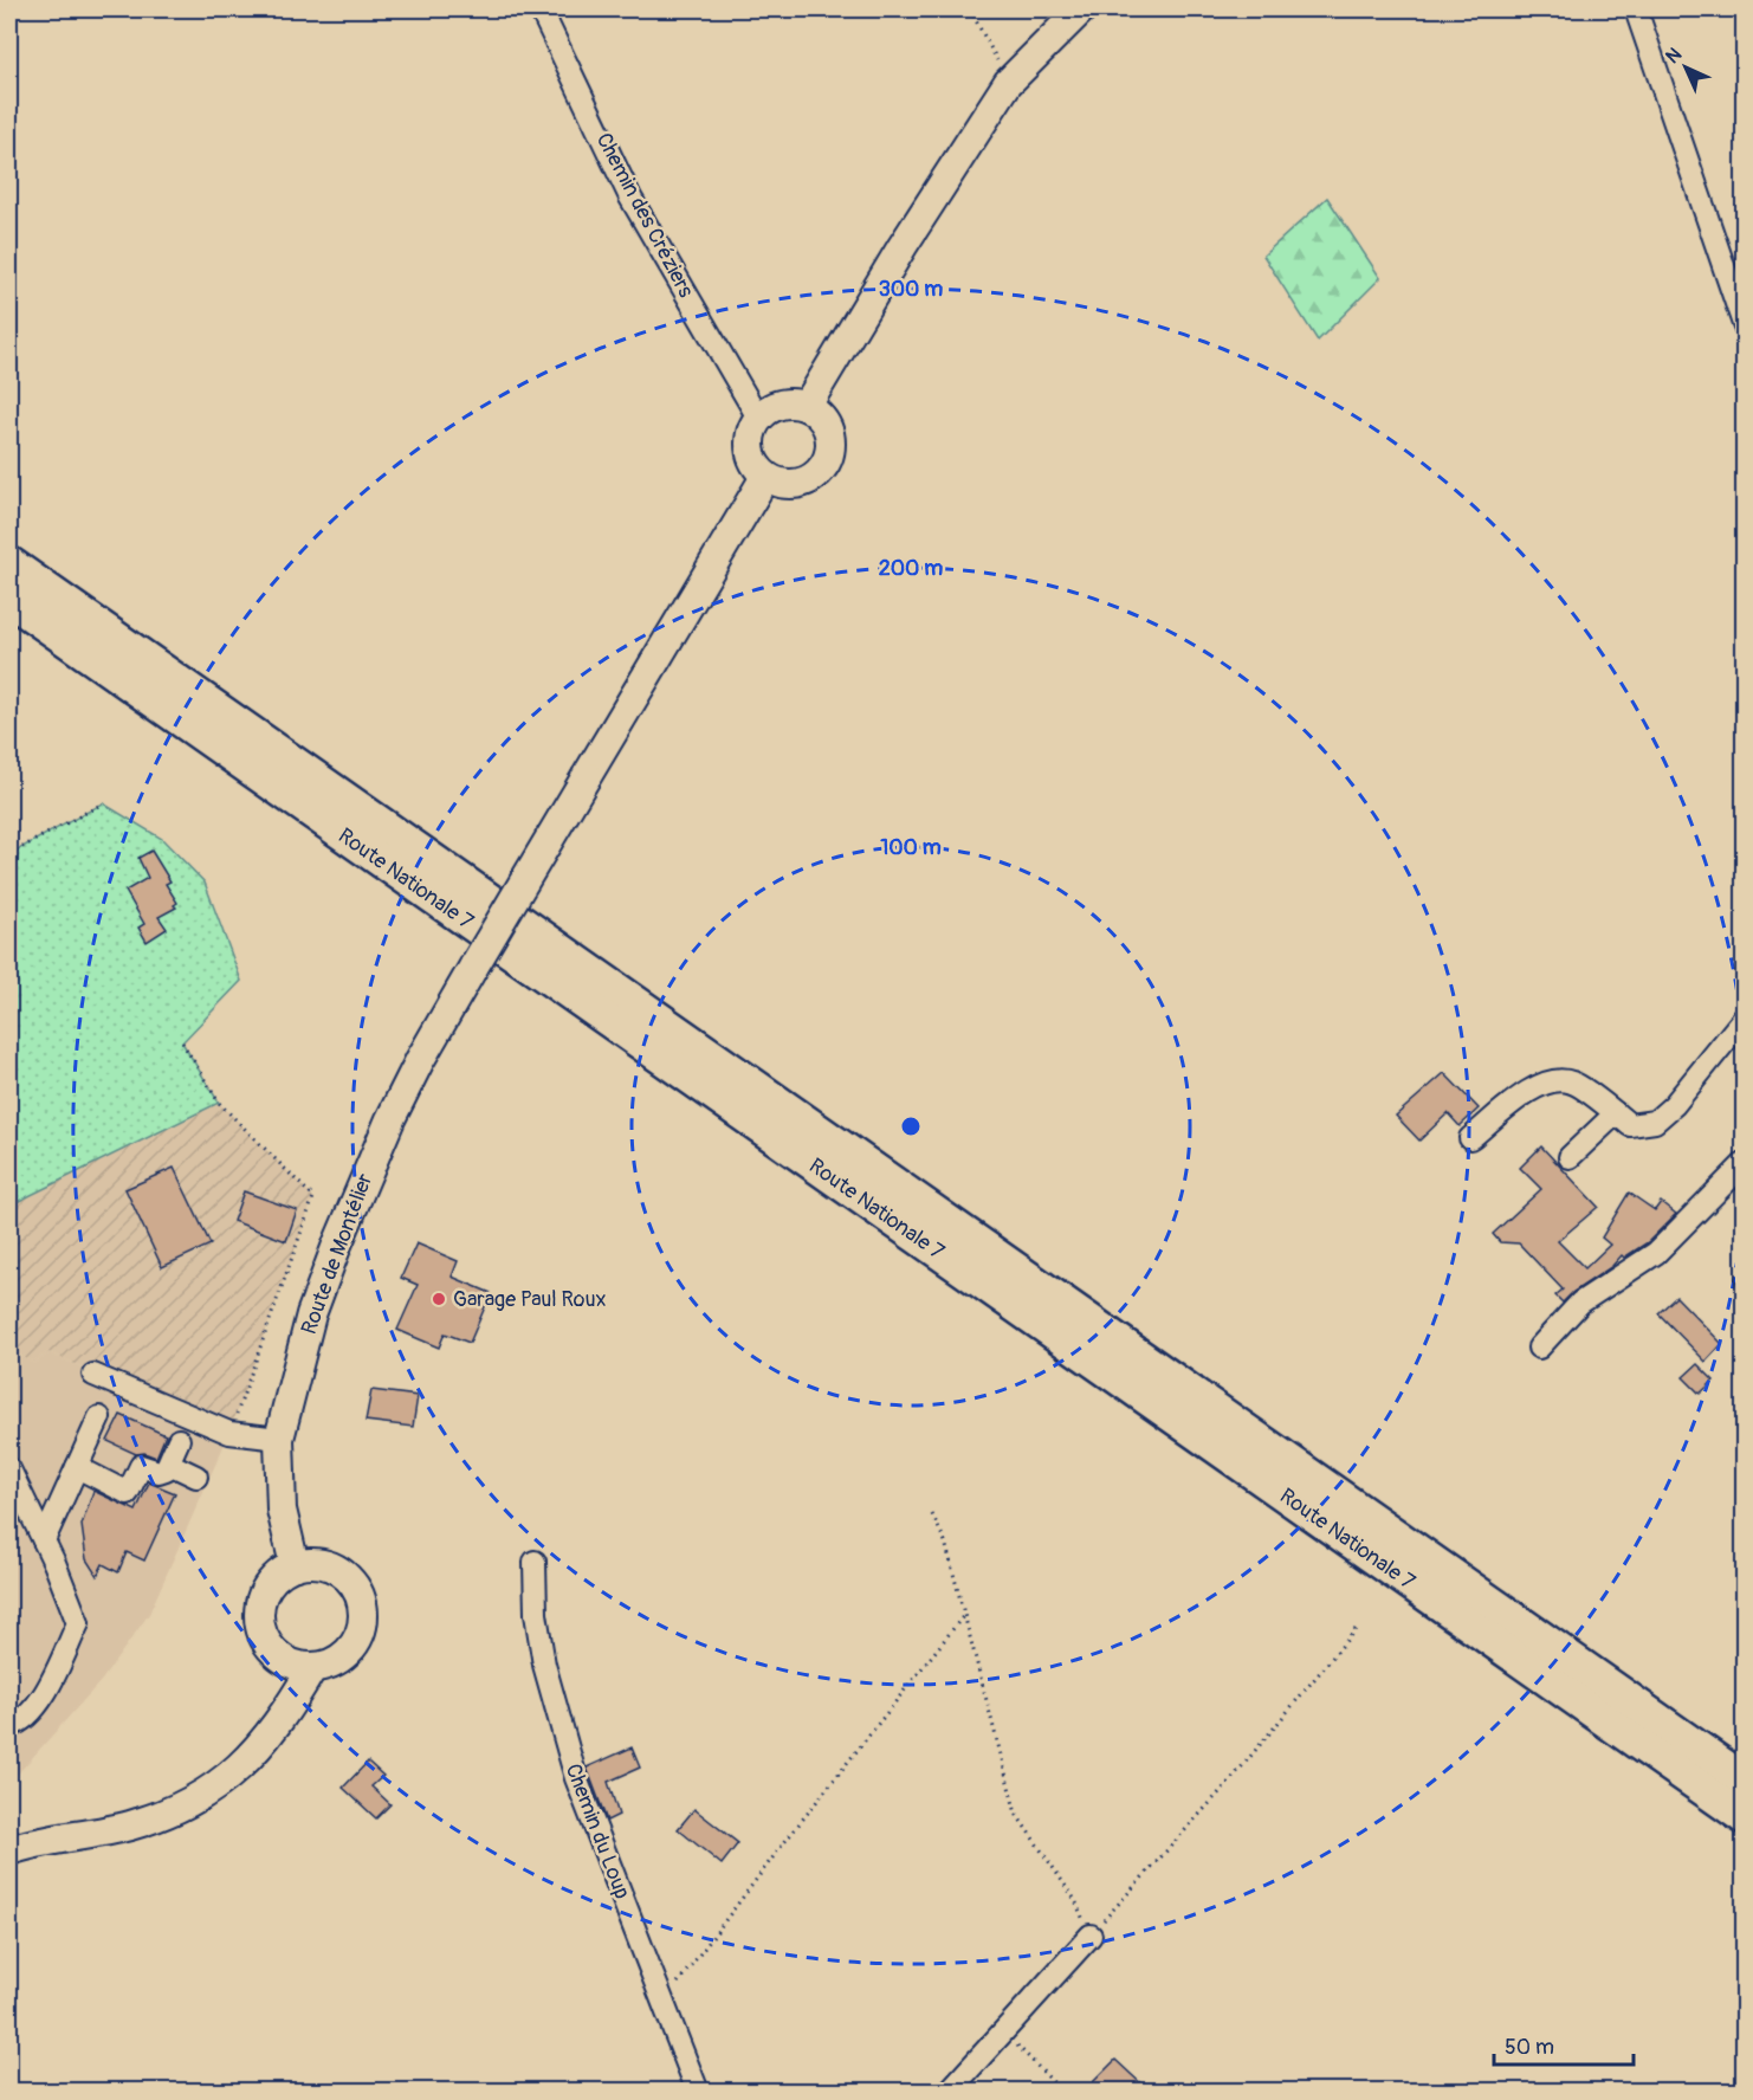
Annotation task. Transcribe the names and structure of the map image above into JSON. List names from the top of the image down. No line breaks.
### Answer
{"streets":{"highway":["Route Nationale 7"],"main road":["Route de Montélier"],"street":["Chemin des Créziers","Chemin du Loup"]},"crossings":[["Chemin des Créziers","Route de Montélier"]],"places":["Garage Paul Roux"],"scale_bar":"50 m","north":"top left","rings":["300 m","200 m","100 m"]}
